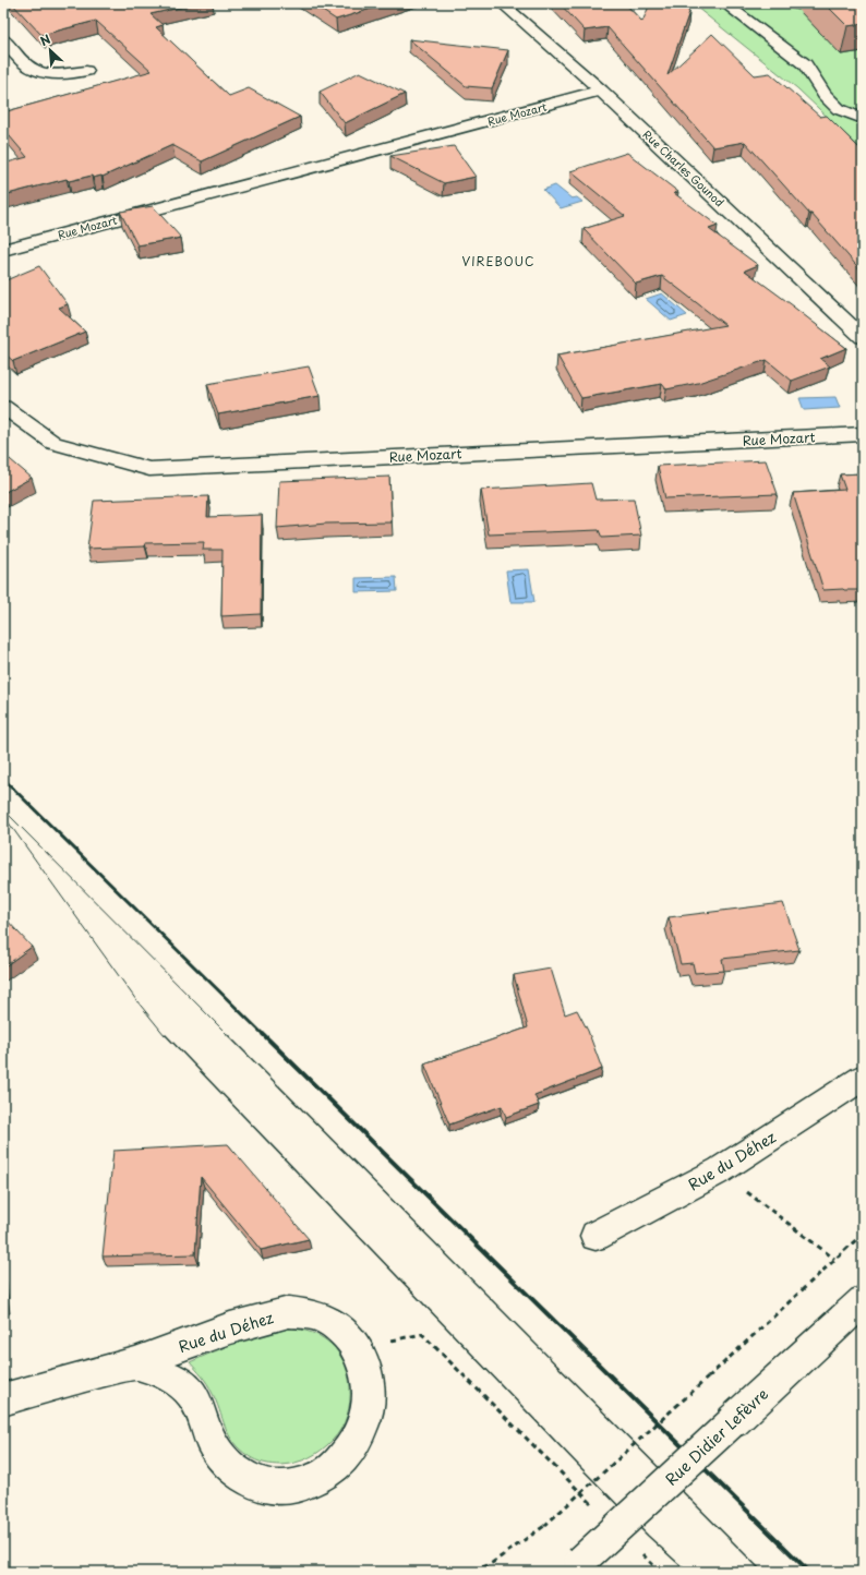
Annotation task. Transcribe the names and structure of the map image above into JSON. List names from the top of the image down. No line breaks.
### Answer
{"streets":{"street":["Rue Mozart","Rue Charles Gounod","Rue du Déhez","Rue Didier Lefèvre"]},"crossings":[["Rue Mozart","Rue Charles Gounod"]],"districts":["VIREBOUC"],"north":"top left"}
